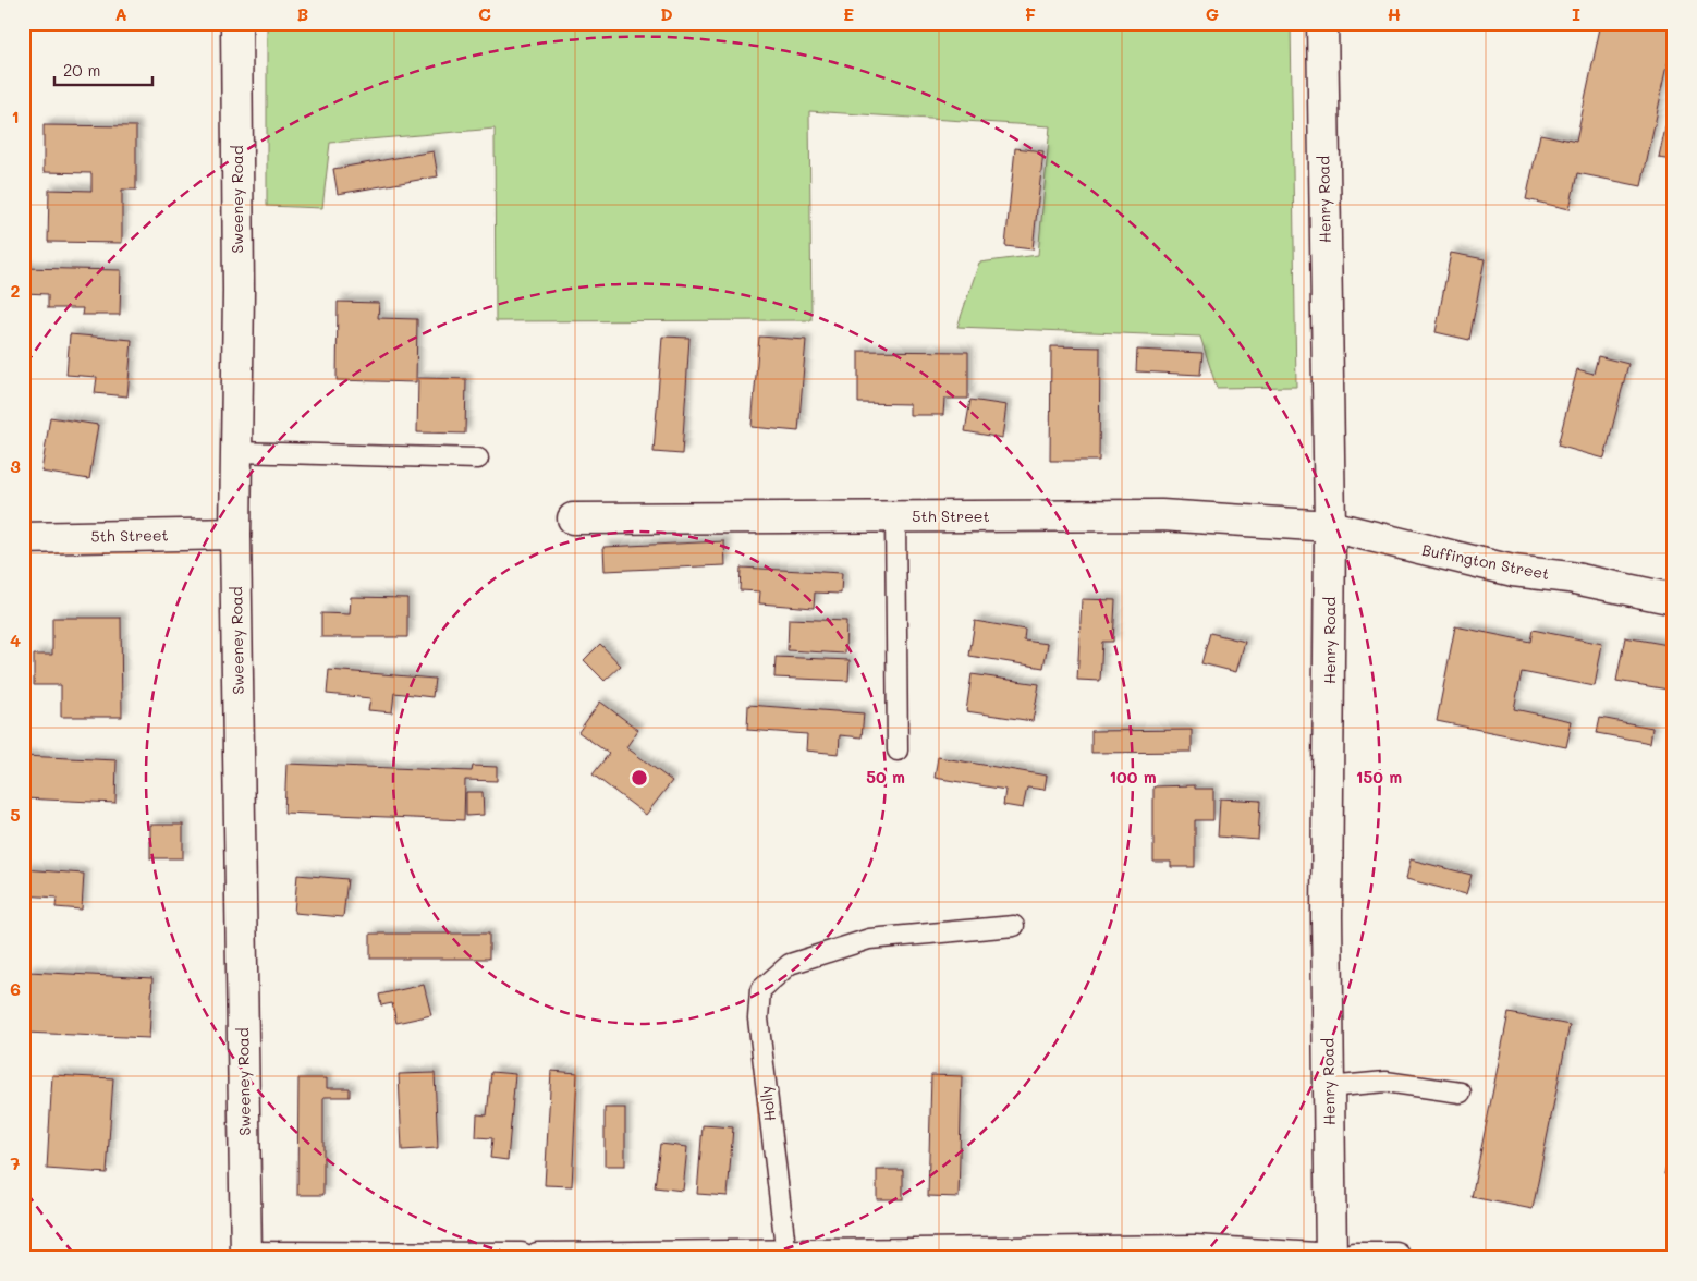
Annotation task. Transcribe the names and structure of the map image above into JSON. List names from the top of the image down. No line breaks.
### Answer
{"streets":{"street":["Sweeney Road","Henry Road","5th Street","Buffington Street"],"lane":["Holly"]},"crossings":[["Sweeney Road","5th Street"],["Henry Road","5th Street"],["Henry Road","Buffington Street"],["5th Street","Buffington Street"]],"scale_bar":"20 m","grid":{"columns":["A","B","C","D","E","F","G","H","I"],"rows":["1","2","3","4","5","6","7"]},"rings":["50 m","100 m","150 m"]}
